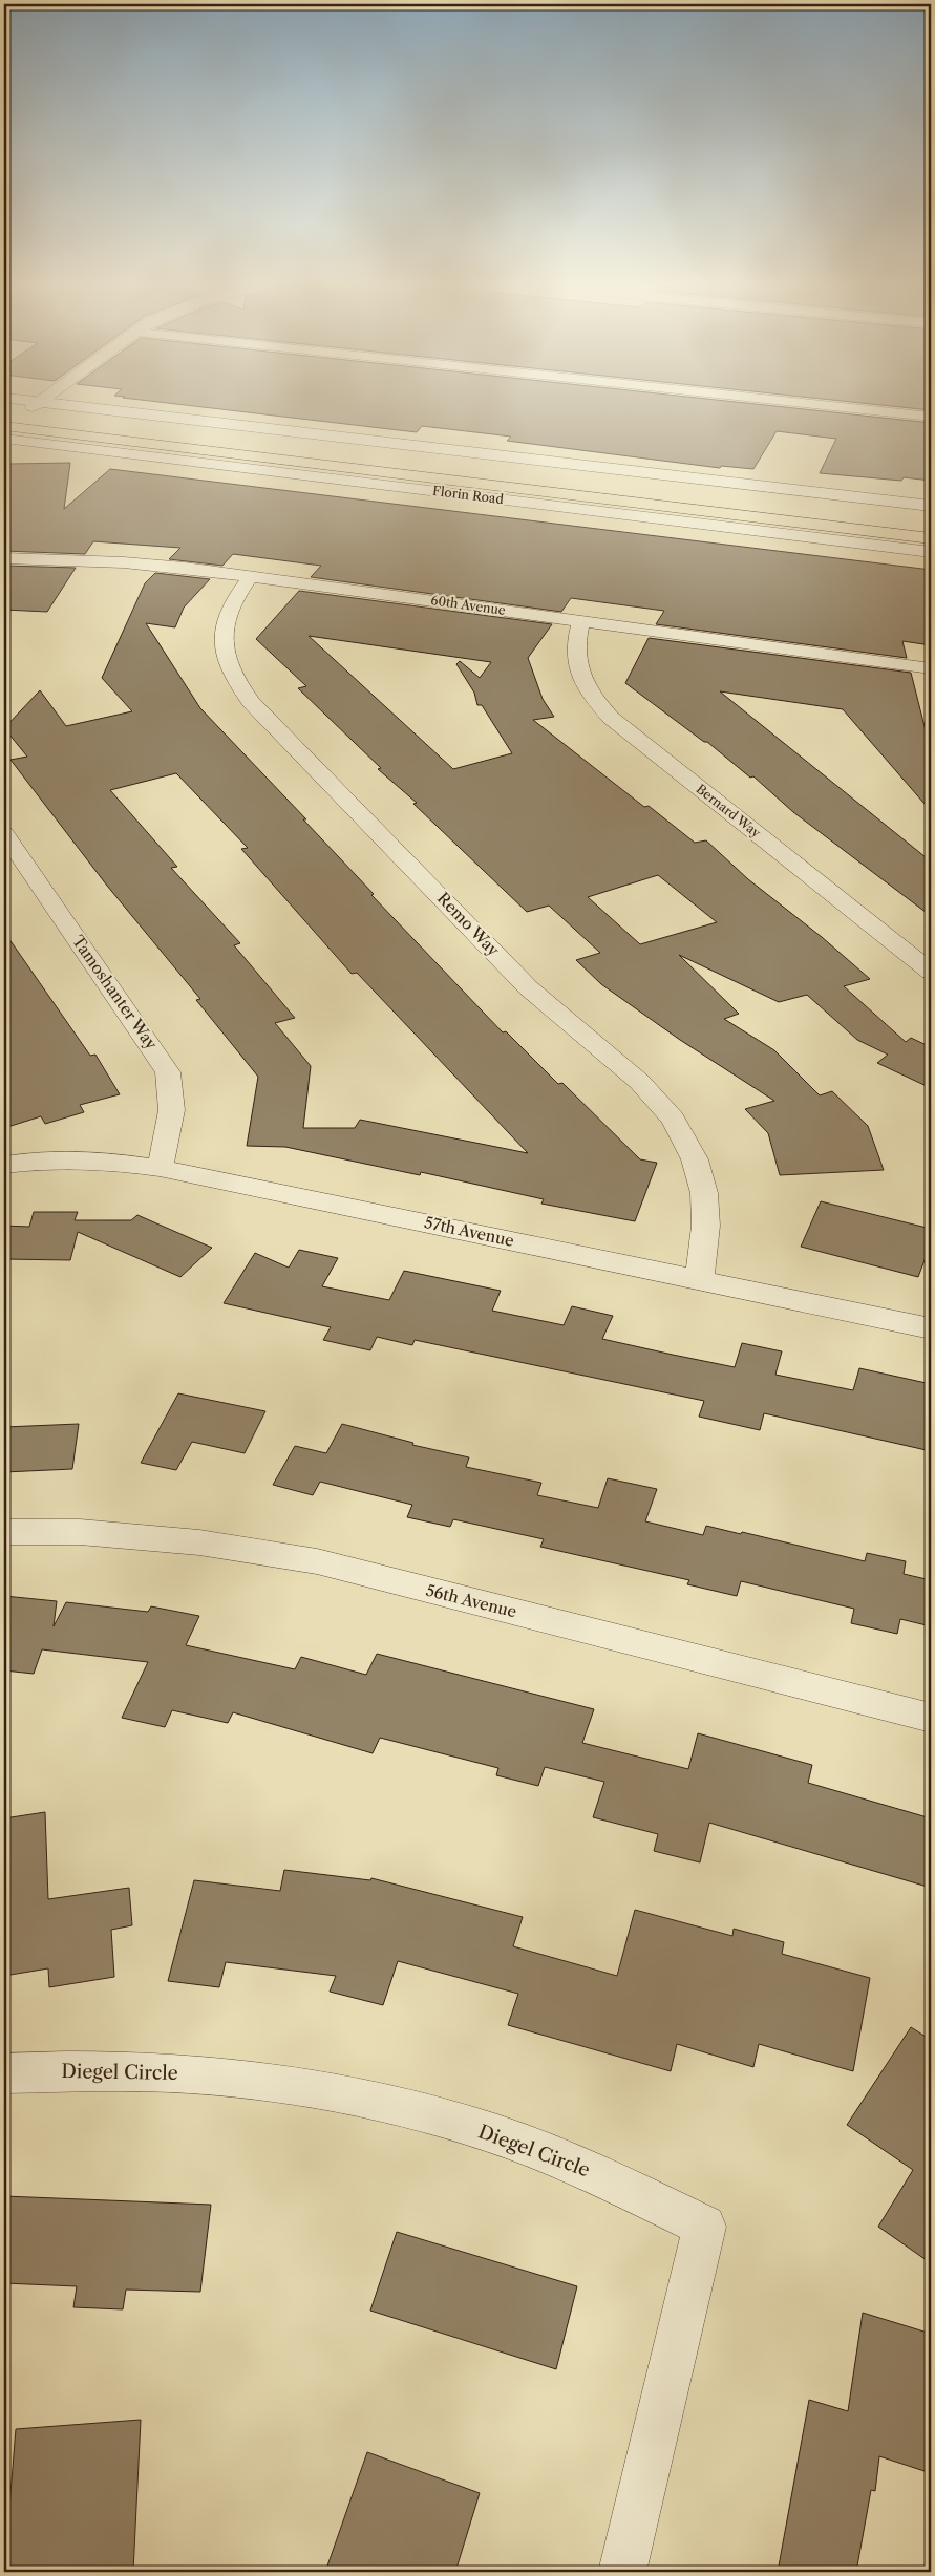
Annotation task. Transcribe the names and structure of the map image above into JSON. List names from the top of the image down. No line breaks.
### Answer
{"streets":{"main road":["Florin Road"],"street":["60th Avenue","Bernard Way","Remo Way","Tamoshanter Way","57th Avenue","56th Avenue","Diegel Circle"]},"crossings":[["60th Avenue","Bernard Way"],["60th Avenue","Remo Way"],["Remo Way","57th Avenue"],["Tamoshanter Way","57th Avenue"]]}
